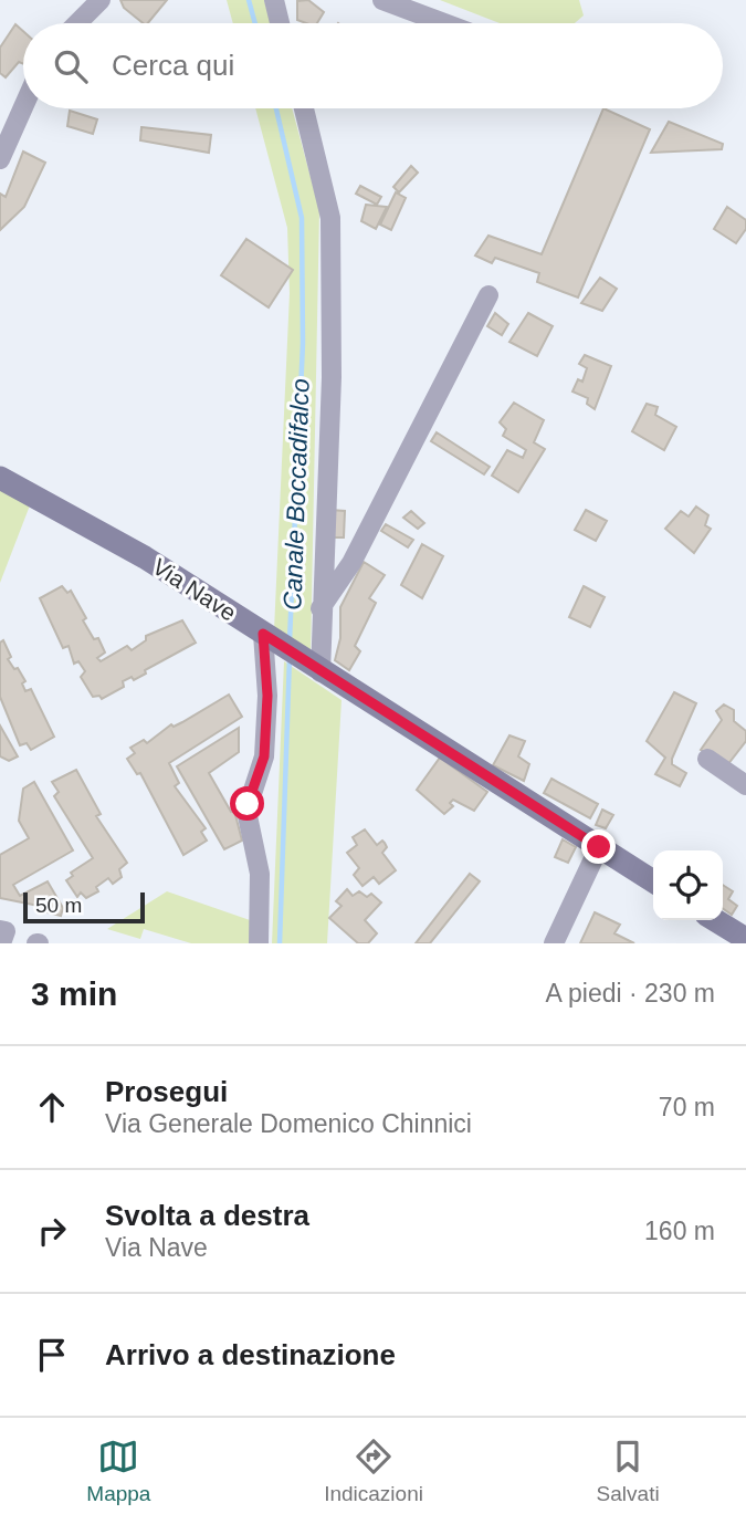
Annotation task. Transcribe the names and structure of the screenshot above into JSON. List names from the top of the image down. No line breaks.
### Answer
{"streets":{"street":["Via Nave"]},"water":["Canale Boccadifalco"],"scale_bar":"50 m","page":{"search":"Cerca qui","scale":"50 m","heading":["3 min","A piedi · 230 m"],"list":[["Prosegui","Via Generale Domenico Chinnici","70 m"],["Svolta a destra","Via Nave","160 m"],"Arrivo a destinazione"],"nav":["Mappa","Indicazioni","Salvati"]}}
